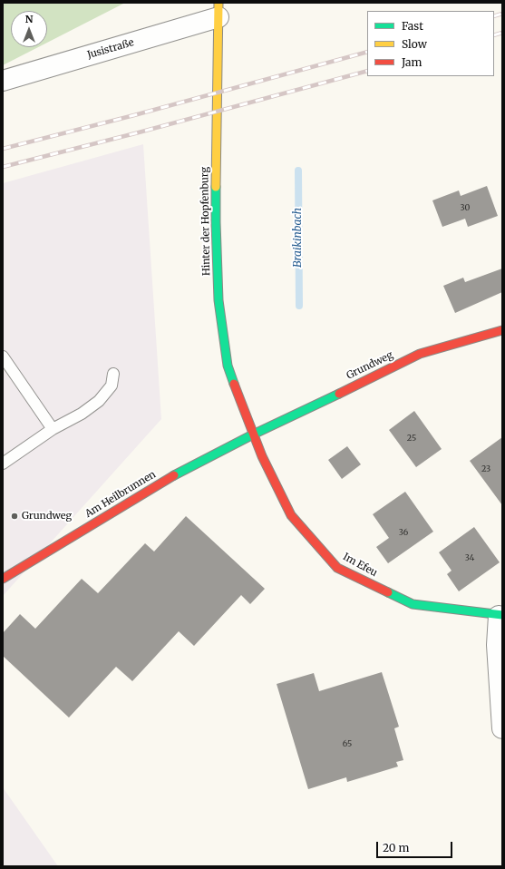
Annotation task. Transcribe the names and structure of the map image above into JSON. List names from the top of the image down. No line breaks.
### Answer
{"streets":{"street":["Jusistraße","Hinter der Hopfenburg","Grundweg","Am Heilbrunnen","Im Efeu"]},"crossings":[["Jusistraße","Hinter der Hopfenburg"],["Hinter der Hopfenburg","Grundweg"],["Hinter der Hopfenburg","Am Heilbrunnen"],["Hinter der Hopfenburg","Im Efeu"],["Grundweg","Am Heilbrunnen"],["Grundweg","Im Efeu"],["Am Heilbrunnen","Im Efeu"]],"water":["Braikinbach"],"places":["Grundweg"],"house_numbers":["30","25","23","36","34","65"],"legend":["Fast","Slow","Jam"],"scale_bar":"20 m","north":"top"}
